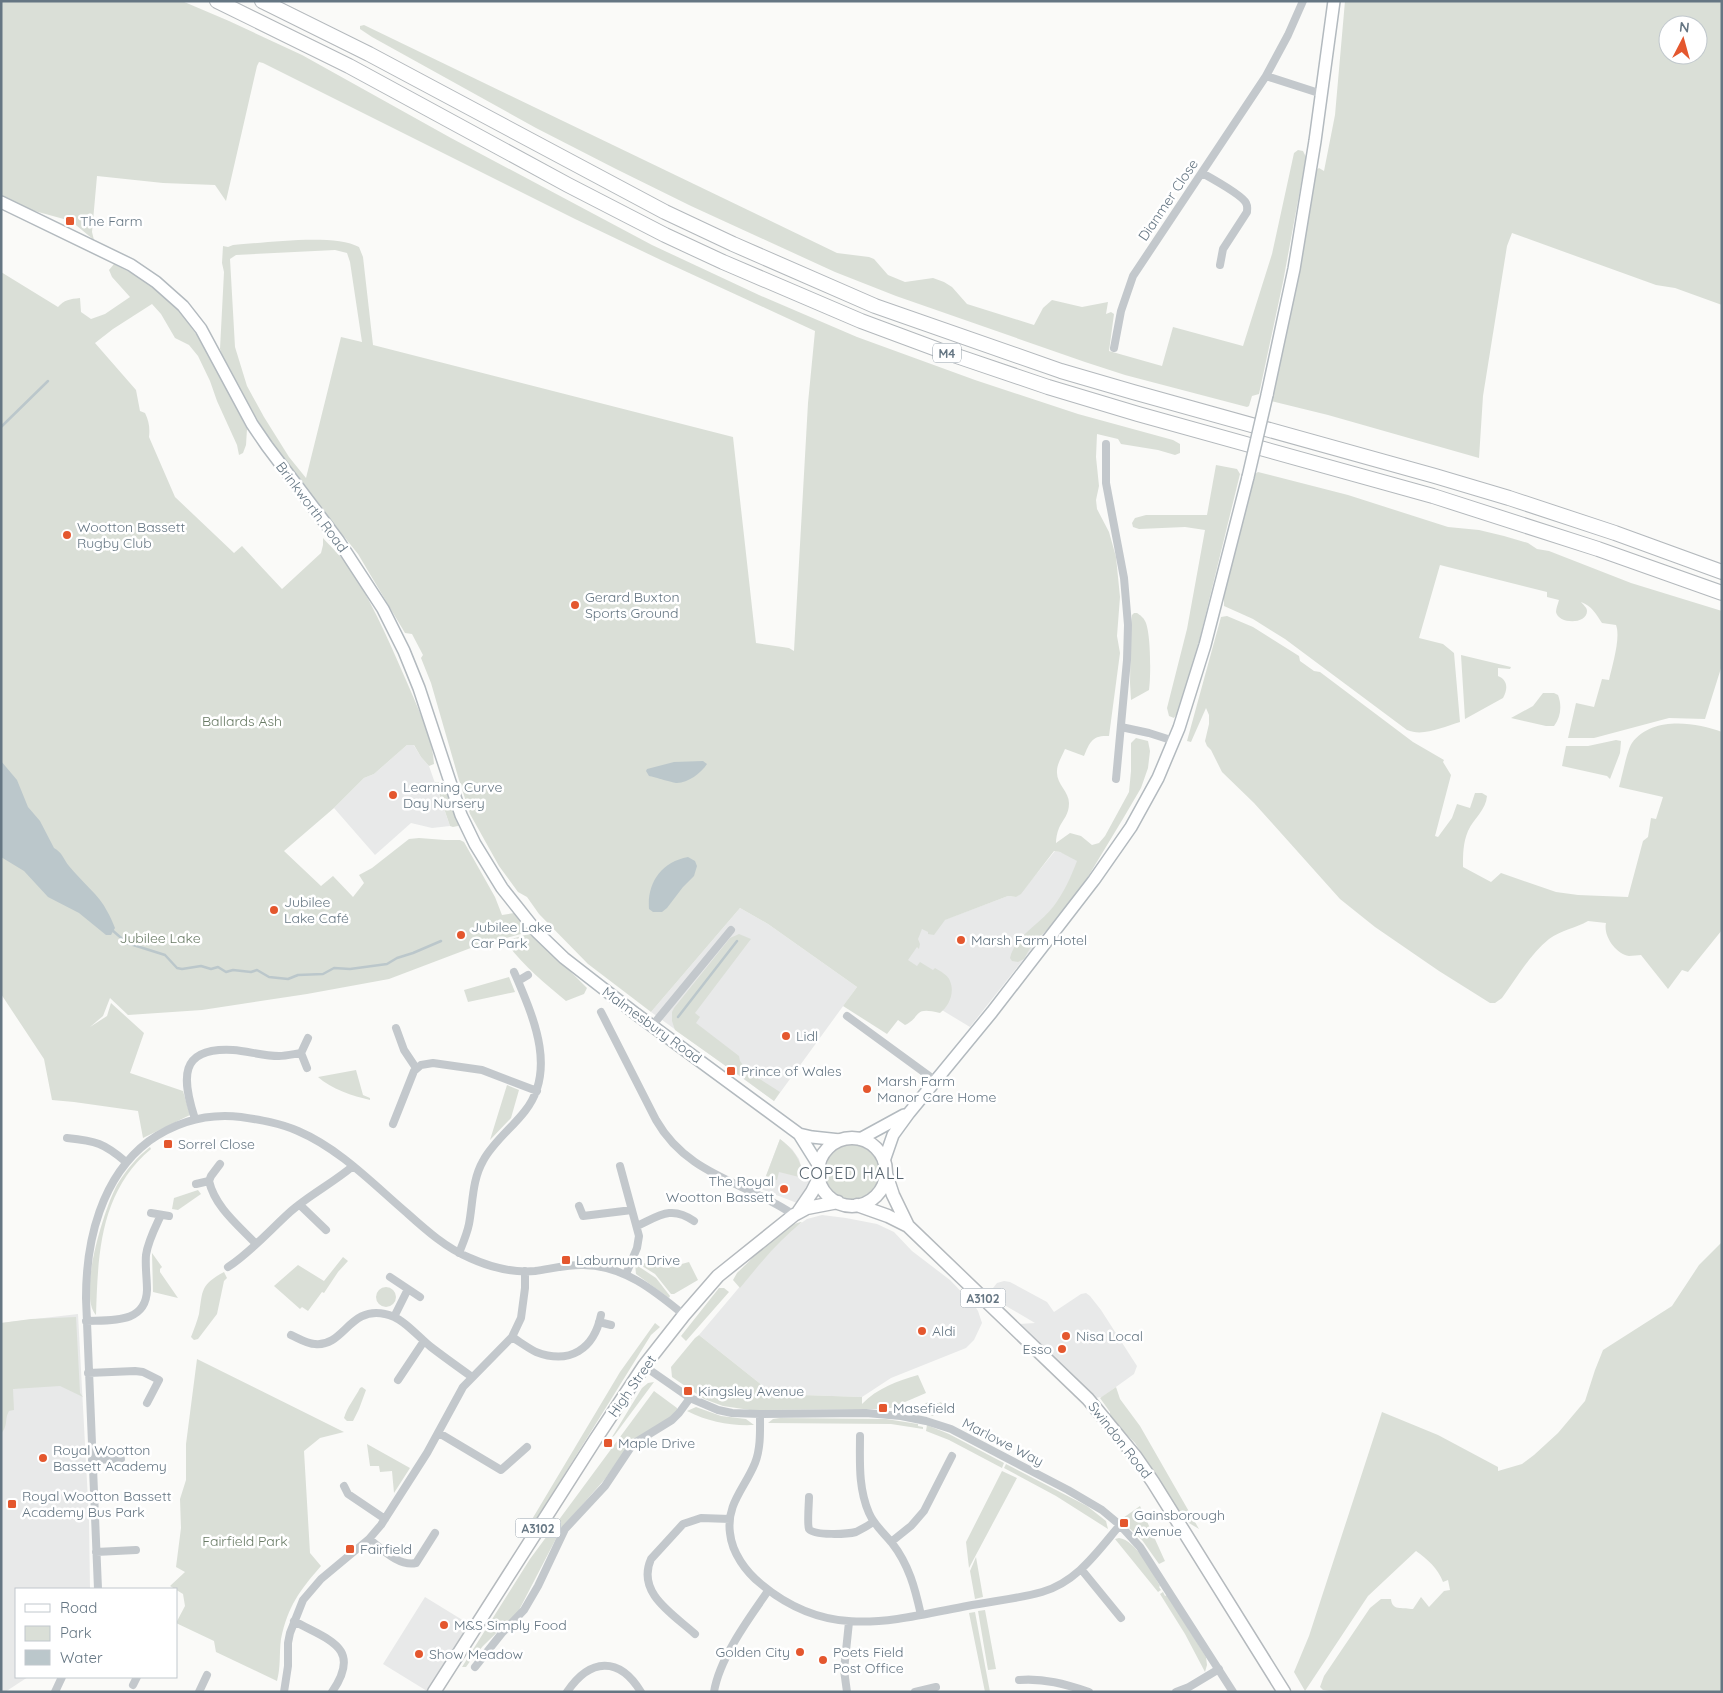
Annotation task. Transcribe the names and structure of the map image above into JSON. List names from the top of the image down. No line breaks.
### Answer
{"streets":{"highway":["M4"],"main road":["Brinkworth Road","Malmesbury Road","A3102","High Street","Swindon Road"],"street":["Dianmer Close","Marlowe Way"]},"crossings":[["Brinkworth Road","Malmesbury Road"],["A3102","High Street"],["A3102","Swindon Road"],["High Street","Swindon Road"],["High Street","Marlowe Way"]],"districts":["COPED HALL"],"parks":["Ballards Ash","Jubilee Lake","Fairfield Park"],"places":{"transit":["The Farm","Prince of Wales","Sorrel Close","Laburnum Drive","Kingsley Avenue","Masefield","Maple Drive","Royal Wootton Bassett Academy Bus Park","Gainsborough Avenue","Fairfield"],"other":["Wootton Bassett Rugby Club","Gerard Buxton Sports Ground","Learning Curve Day Nursery","Jubilee Lake Café","Jubilee Lake Car Park","Marsh Farm Hotel","Lidl","Marsh Farm Manor Care Home","The Royal Wootton Bassett","Aldi","Nisa Local","Esso","Royal Wootton Bassett Academy","M&S Simply Food","Golden City","Show Meadow","Poets Field Post Office"]},"legend":["Road","Park","Water"],"north":"top"}
